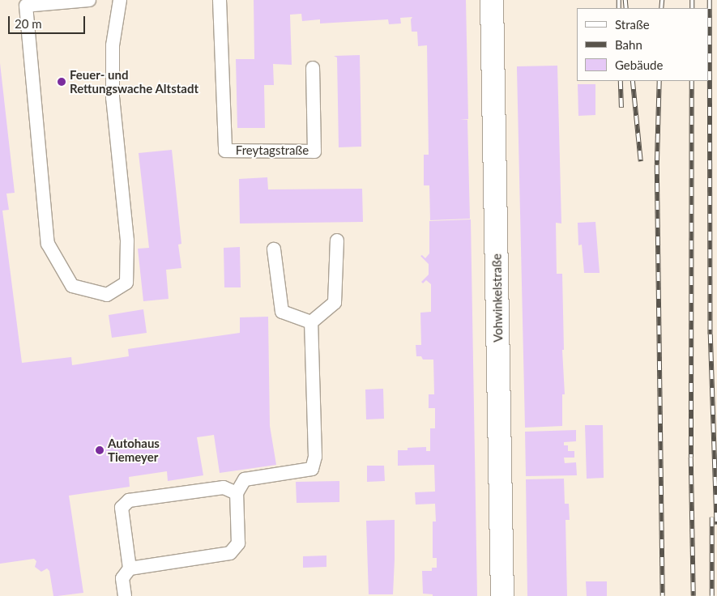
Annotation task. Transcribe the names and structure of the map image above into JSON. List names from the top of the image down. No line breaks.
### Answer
{"streets":{"street":["Vohwinkelstraße"],"lane":["Freytagstraße"]},"places":["Feuer- und Rettungswache Altstadt","Autohaus Tiemeyer"],"legend":["Straße","Bahn","Gebäude"],"scale_bar":"20 m"}
